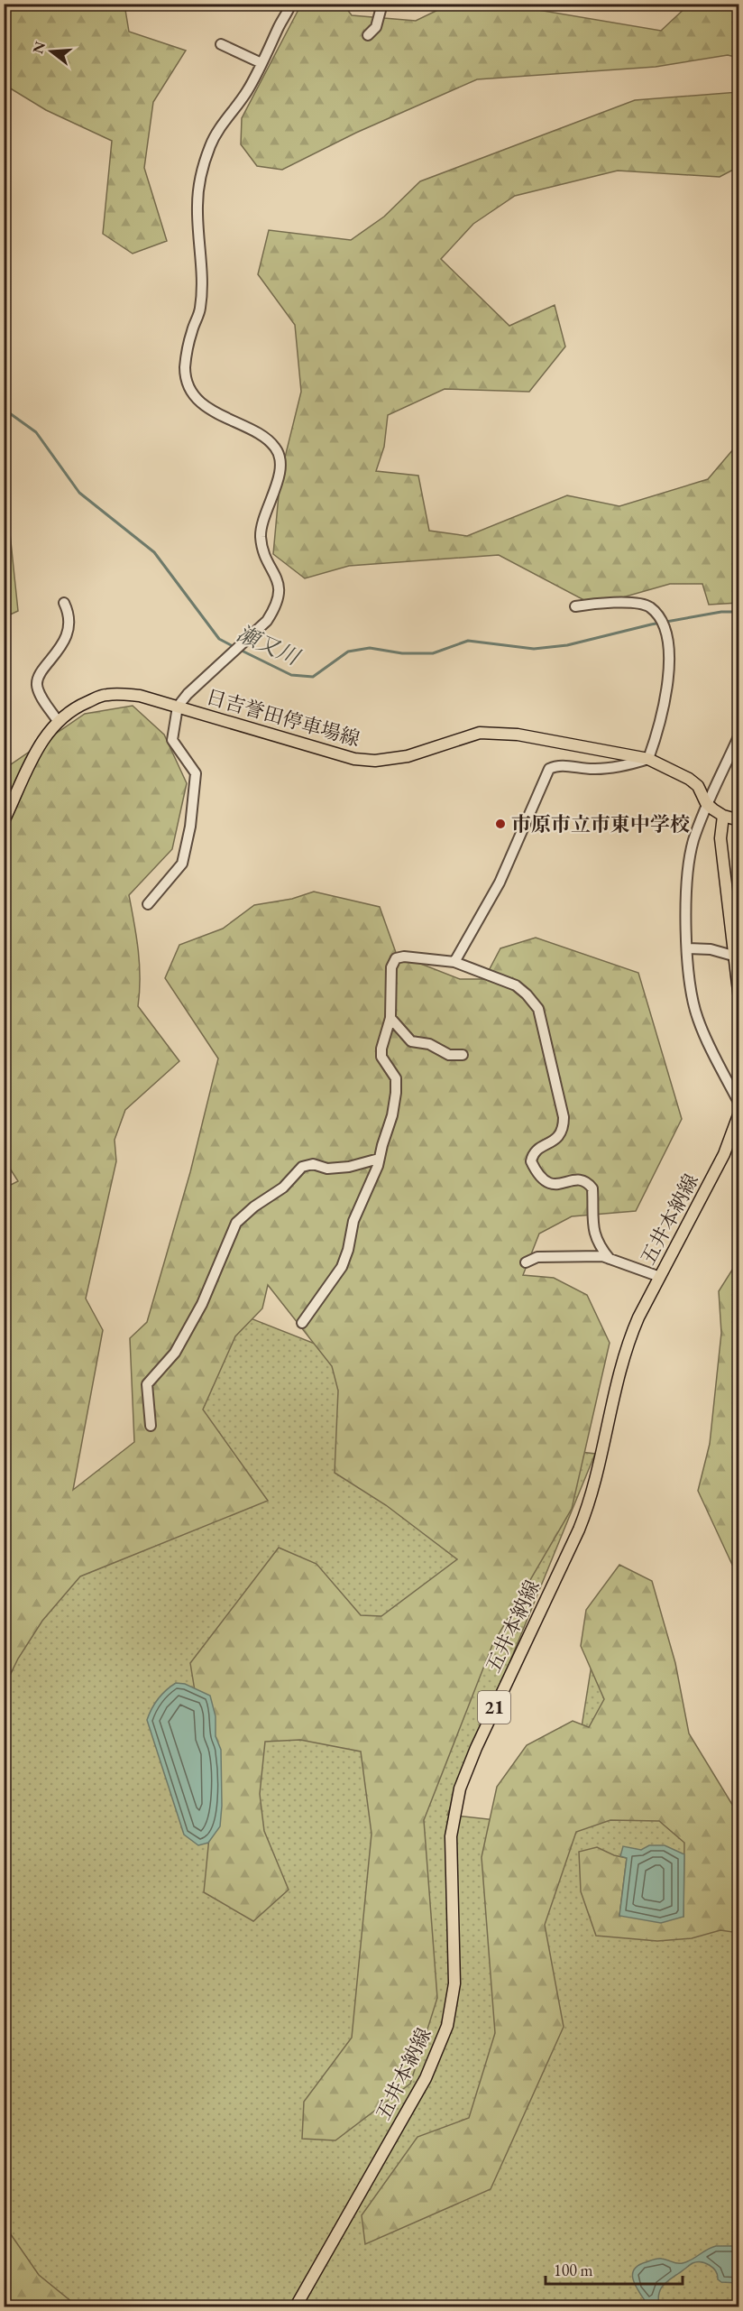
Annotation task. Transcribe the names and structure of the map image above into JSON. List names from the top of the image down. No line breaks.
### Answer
{"streets":{"main road":["日吉誉田停車場線","五井本納線","21"]},"water":["瀬又川"],"places":["市原市立市東中学校"],"scale_bar":"100 m","north":"left"}
